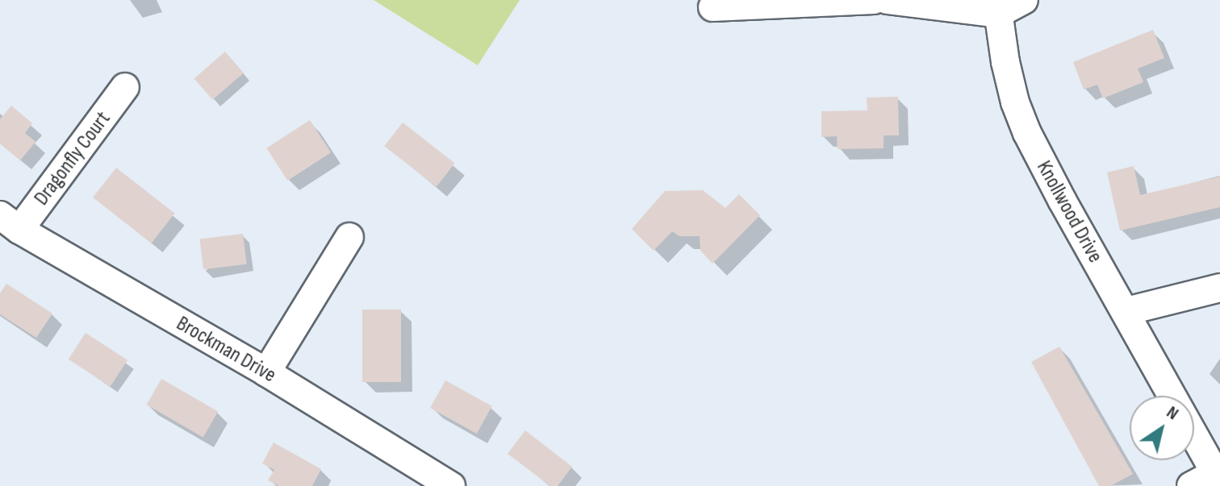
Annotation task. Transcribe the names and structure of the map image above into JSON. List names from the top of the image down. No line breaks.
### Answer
{"streets":{"street":["Dragonfly Court","Knollwood Drive","Brockman Drive"]},"crossings":[["Dragonfly Court","Brockman Drive"]],"north":"top right"}
